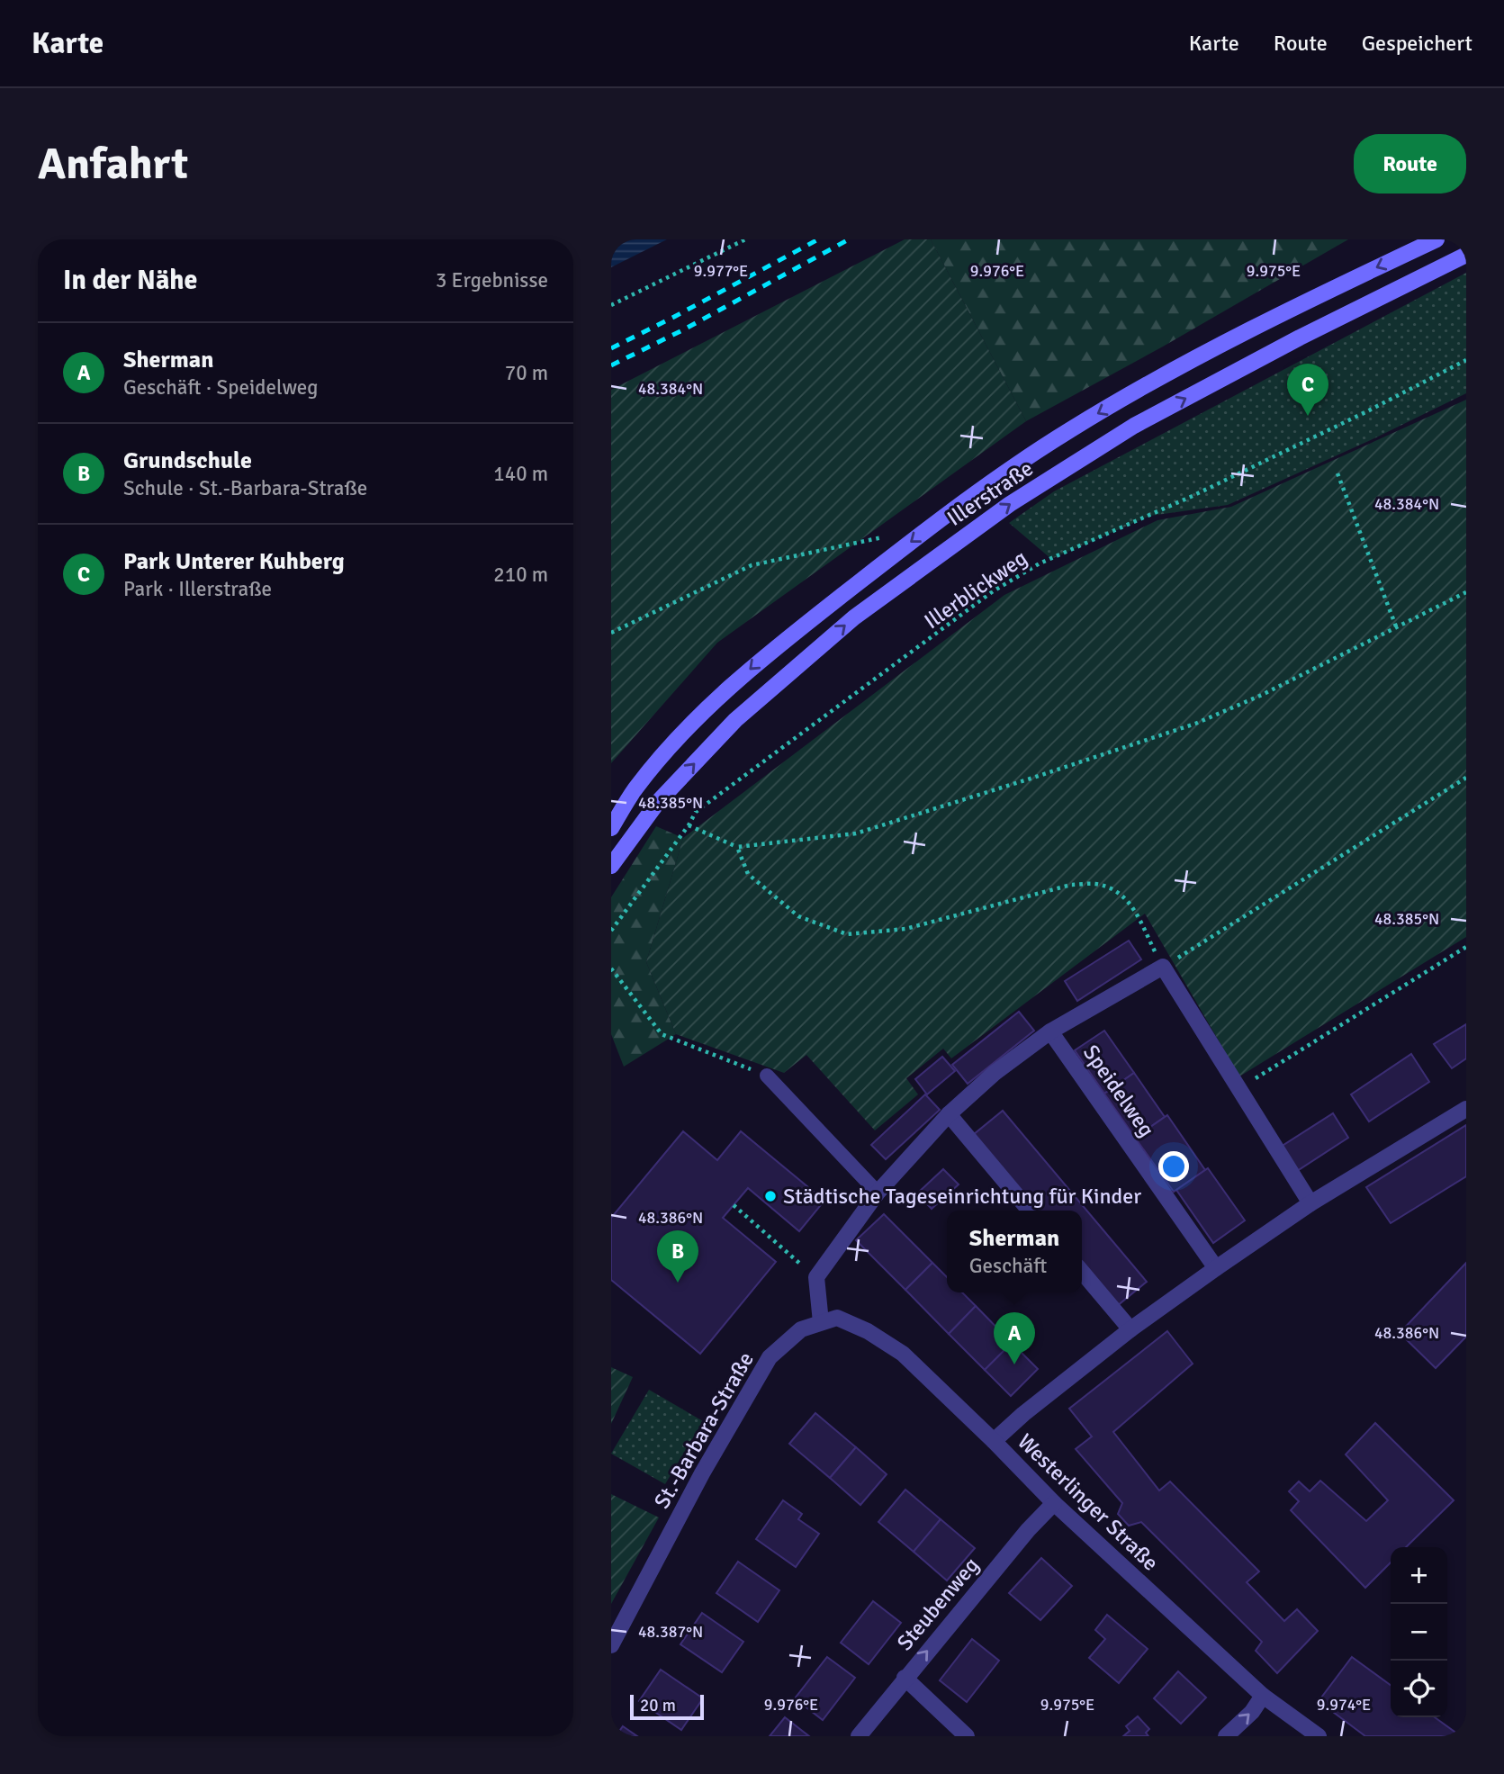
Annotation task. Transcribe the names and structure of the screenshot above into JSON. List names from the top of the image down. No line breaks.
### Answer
{"streets":{"main road":["Illerstraße"],"street":["Speidelweg","St.-Barbara-Straße","Westerlinger Straße","Steubenweg"],"path":["Illerblickweg"]},"crossings":[["St.-Barbara-Straße","Westerlinger Straße"],["Westerlinger Straße","Steubenweg"]],"one_way":["Steubenweg"],"places":["Städtische Tageseinrichtung für Kinder"],"scale_bar":"20 m","page":{"header":"Karte","nav":["Karte","Route","Gespeichert"],"buttons":"Route","title":"Anfahrt","heading":["In der Nähe","3 Ergebnisse"],"list":[{"mark":"A","name":"Sherman","note":"Geschäft · Speidelweg","value":"70 m"},{"mark":"B","name":"Grundschule","note":"Schule · St.-Barbara-Straße","value":"140 m"},{"mark":"C","name":"Park Unterer Kuhberg","note":"Park · Illerstraße","value":"210 m"}],"pins":["C","B","A"],"popup":["Sherman","Geschäft"],"map_buttons":["+","−"],"scale":"20 m"},"coordinates":["9.977°E","9.976°E","9.975°E","48.384°N","48.385°N","48.386°N","48.387°N","9.974°E"]}
